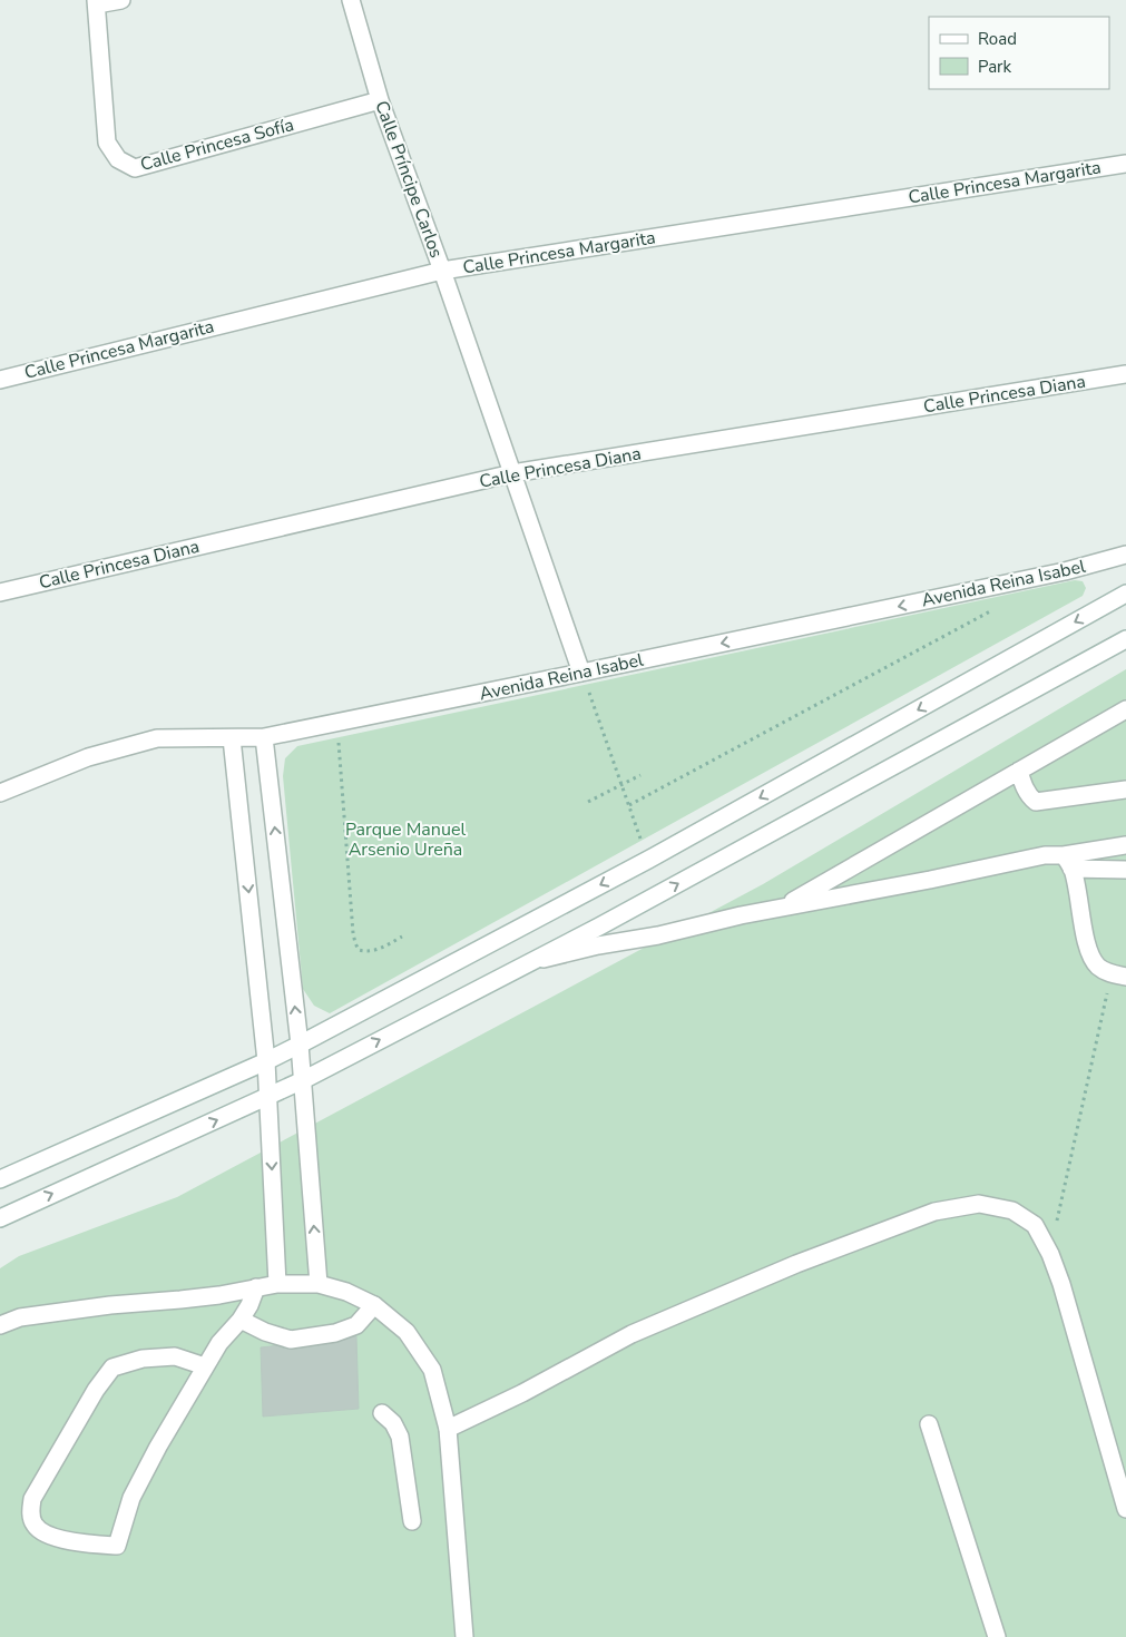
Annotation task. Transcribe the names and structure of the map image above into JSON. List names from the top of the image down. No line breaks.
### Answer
{"streets":{"street":["Calle Princesa Sofía","Calle Príncipe Carlos","Calle Princesa Margarita","Calle Princesa Diana","Avenida Reina Isabel"]},"crossings":[["Calle Princesa Sofía","Calle Príncipe Carlos"],["Calle Príncipe Carlos","Calle Princesa Margarita"],["Calle Príncipe Carlos","Calle Princesa Diana"],["Calle Príncipe Carlos","Avenida Reina Isabel"]],"parks":["Parque Manuel Arsenio Ureña"],"legend":["Road","Park"]}
